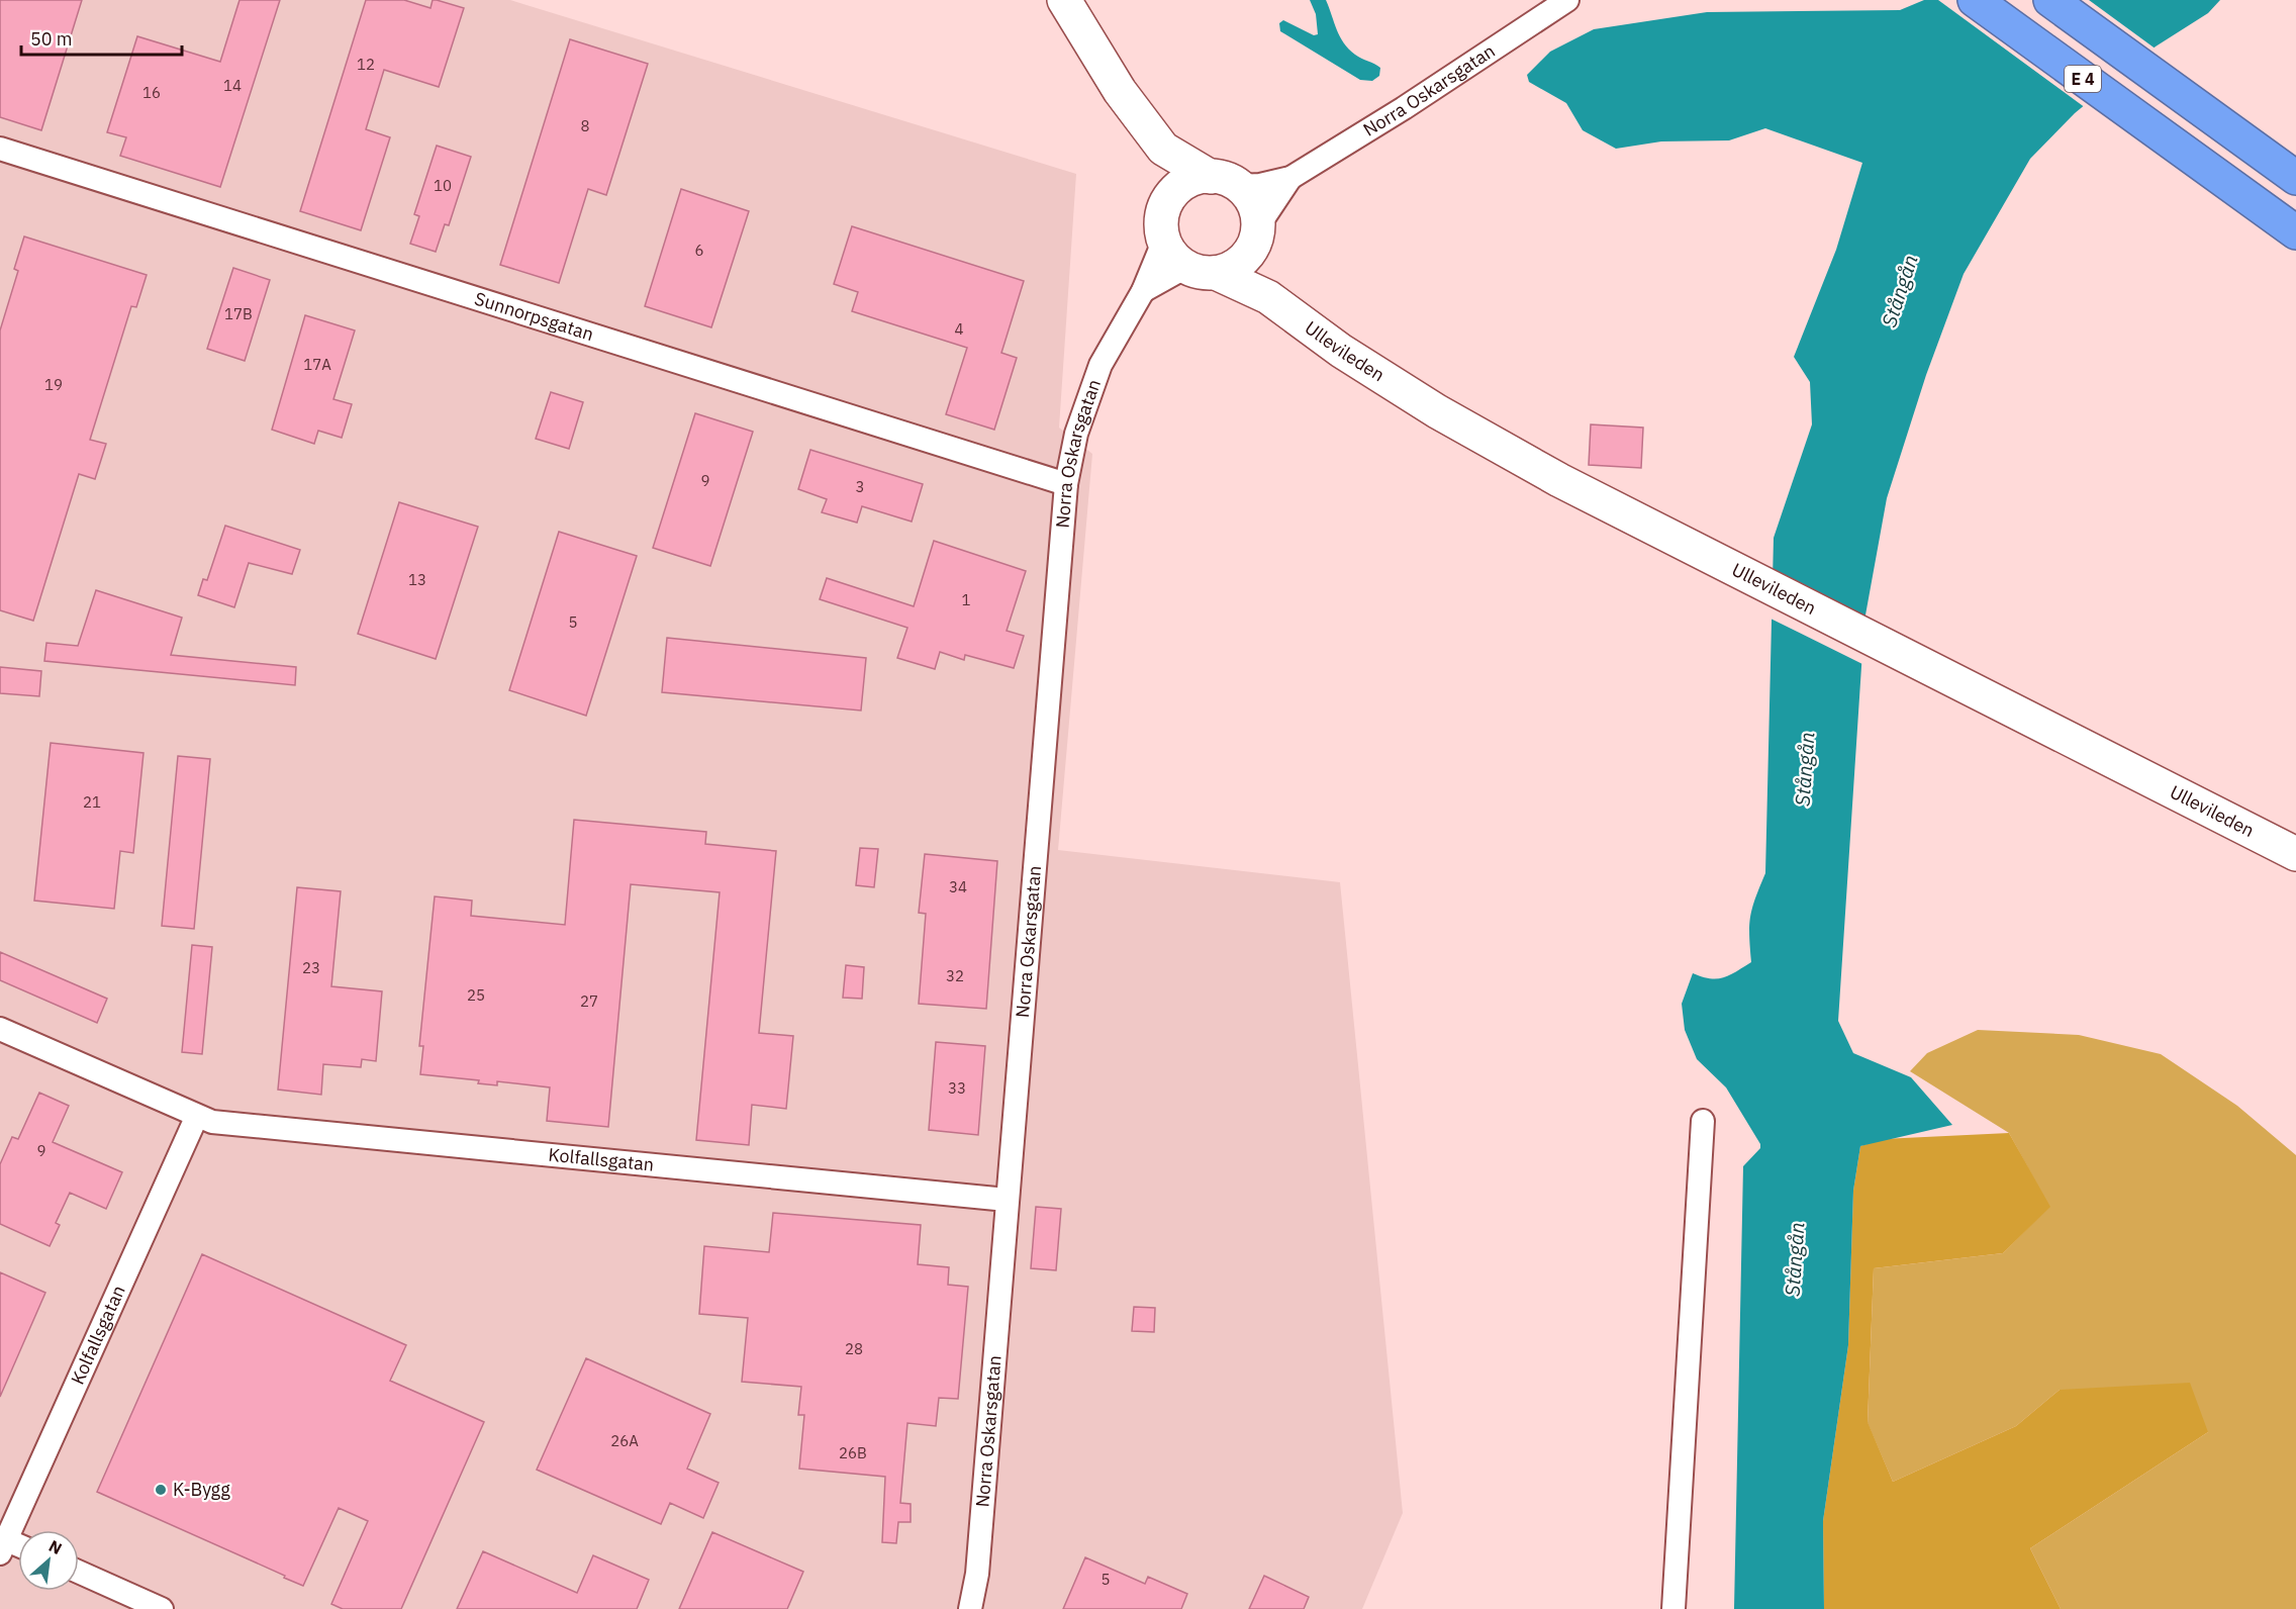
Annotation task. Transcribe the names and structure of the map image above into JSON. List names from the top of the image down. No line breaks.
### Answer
{"streets":{"highway":["E 4"],"main road":["Ullevileden"],"street":["Norra Oskarsgatan","Sunnorpsgatan","Kolfallsgatan"]},"crossings":[["Norra Oskarsgatan","Sunnorpsgatan"],["Norra Oskarsgatan","Ullevileden"],["Norra Oskarsgatan","Kolfallsgatan"]],"water":["Stångån"],"places":["K-Bygg"],"house_numbers":["12","14","16","8","10","6","17B","4","17A","19","9","3","13","1","5","21","34","23","32","25","27","33","9","28","26A","26B","5"],"scale_bar":"50 m","north":"top right"}
